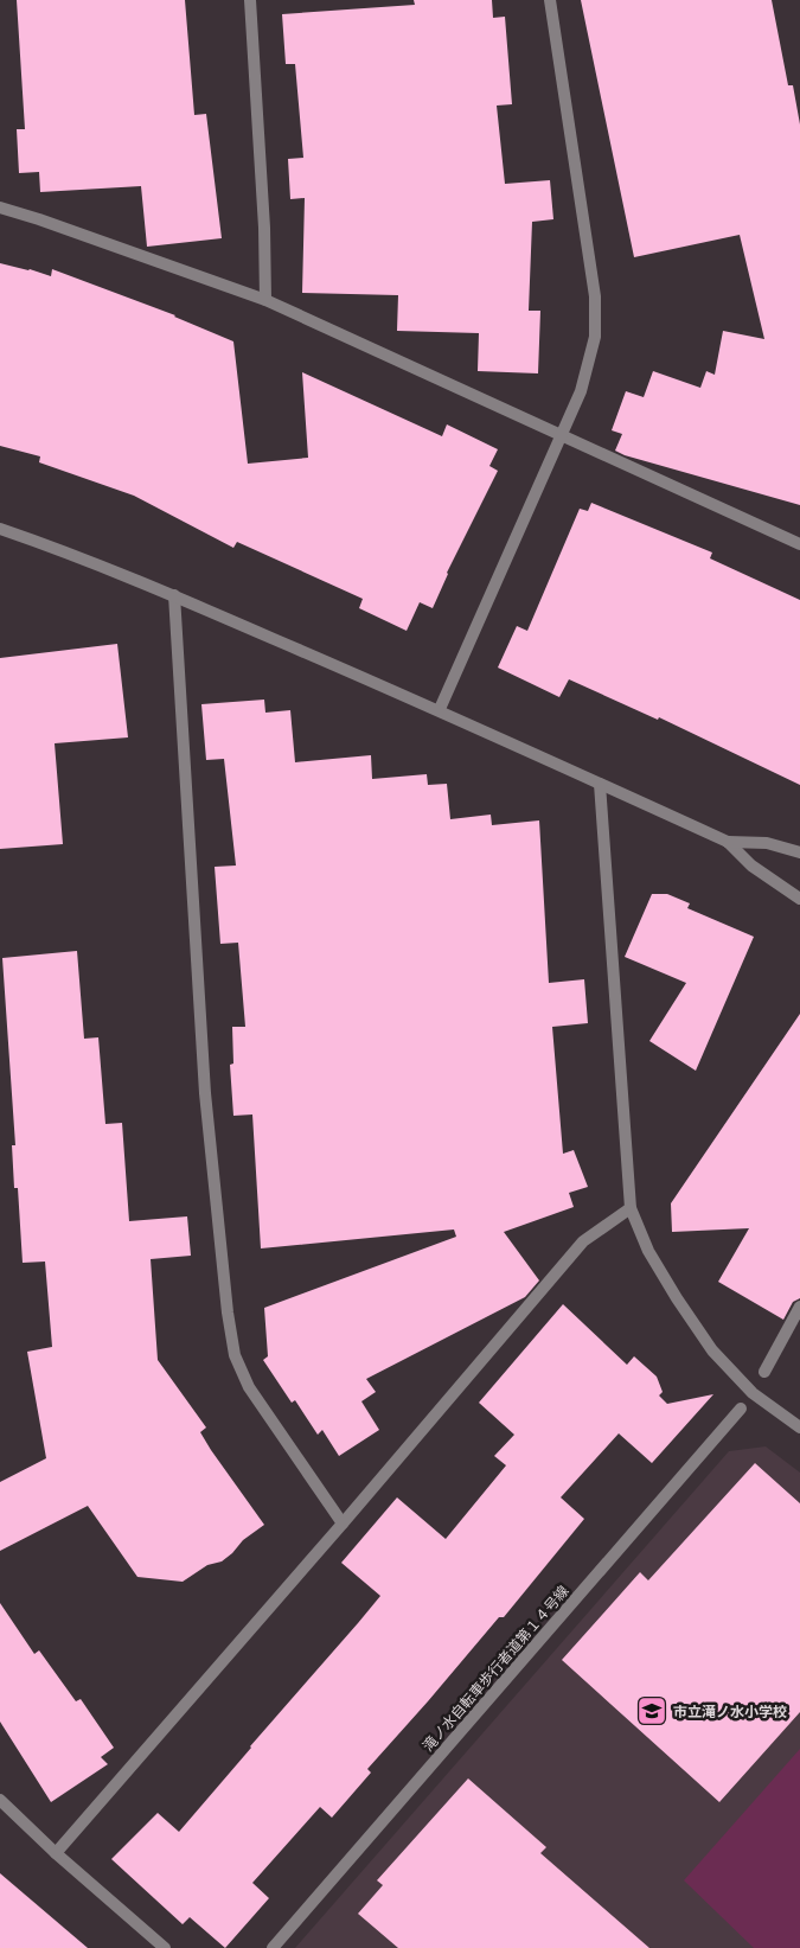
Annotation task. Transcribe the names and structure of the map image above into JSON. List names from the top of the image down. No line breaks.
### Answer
{"streets":{"street":["滝ノ水自転車歩行者道第１４号線"]},"places":{"school or university":["市立滝ノ水小学校"]}}
